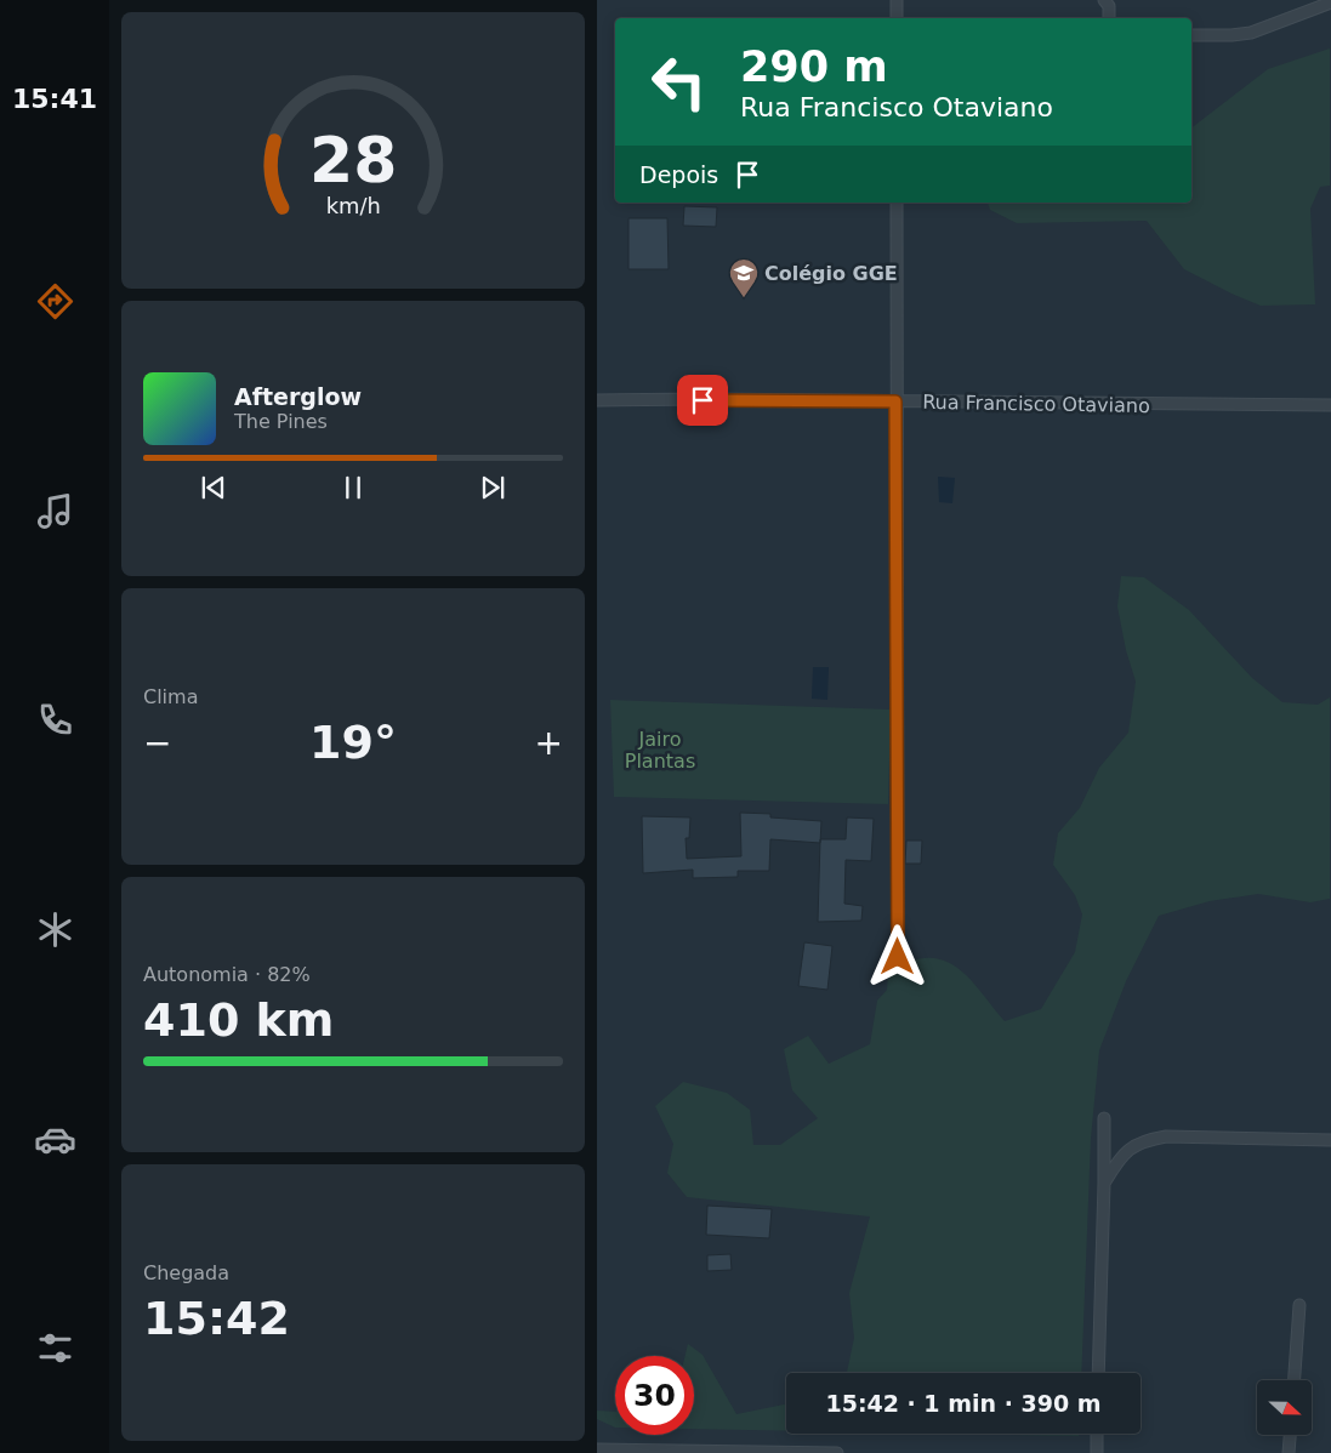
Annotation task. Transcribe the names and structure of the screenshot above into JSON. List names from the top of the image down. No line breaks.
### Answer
{"streets":{"street":["Rua Francisco Otaviano"]},"parks":["Jairo Plantas"],"places":{"school or university":["Colégio GGE"]},"north":"right","page":{"tabs":"15:41","turn":["290 m","Rua Francisco Otaviano"],"then":"Depois","song":["Afterglow","The Pines"],"tile":["Clima",["Autonomia · 82%","410 km"],["Chegada","15:42"]],"heat":["−","19°","+"],"limit":"30","trip":"15:42 · 1 min · 390 m","gauge":["28","km/h"]}}
